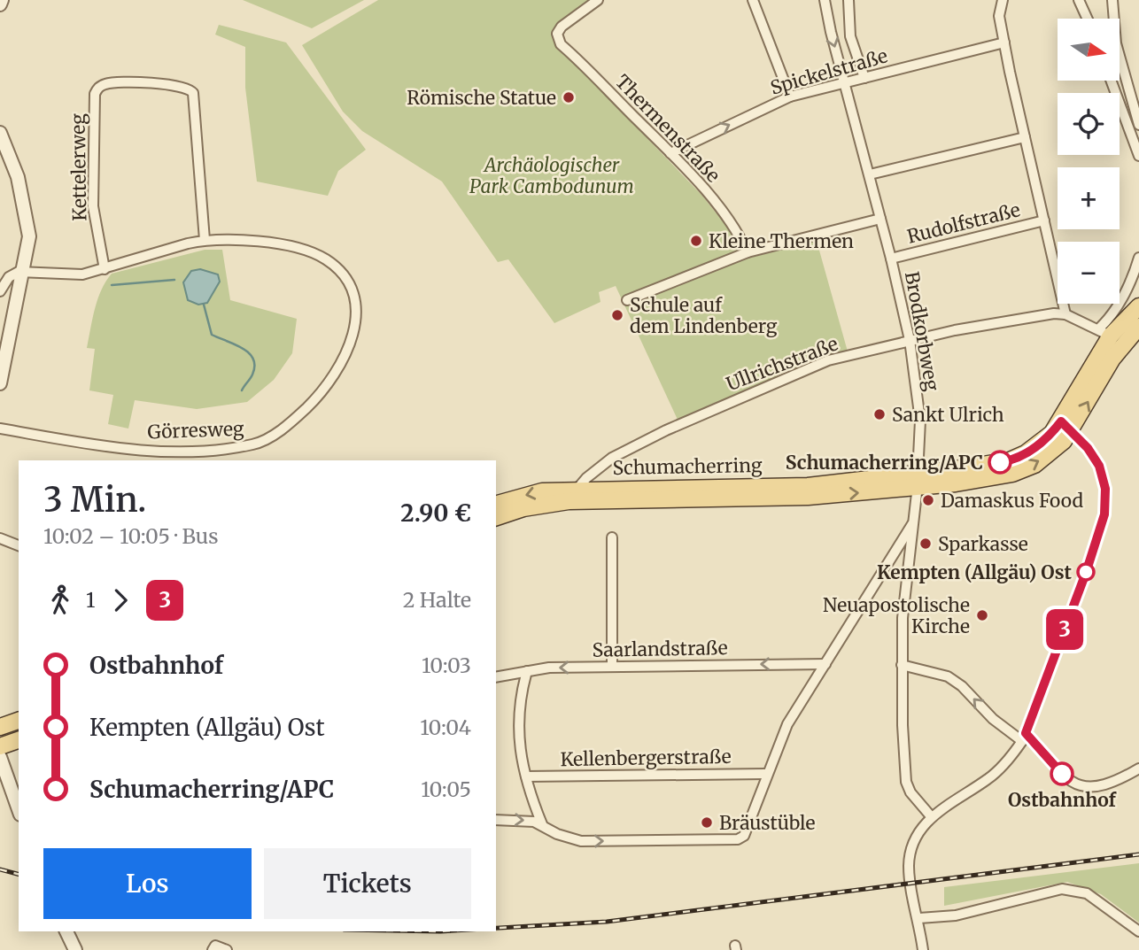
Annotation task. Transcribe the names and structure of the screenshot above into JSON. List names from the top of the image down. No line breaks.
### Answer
{"streets":{"main road":["Schumacherring"],"street":["Spickelstraße","Thermenstraße","Kettelerweg","Rudolfstraße","Brodkorbweg","Ullrichstraße","Görresweg","Saarlandstraße","Kellenbergerstraße"]},"crossings":[["Spickelstraße","Thermenstraße"],["Spickelstraße","Brodkorbweg"],["Kettelerweg","Görresweg"],["Rudolfstraße","Brodkorbweg"],["Brodkorbweg","Ullrichstraße"],["Brodkorbweg","Schumacherring"],["Ullrichstraße","Schumacherring"]],"one_way":["Spickelstraße","Saarlandstraße"],"parks":["Archäologischer Park Cambodunum"],"places":["Römische Statue","Kleine Thermen","Schule auf dem Lindenberg","Sankt Ulrich","Schumacherring/APC","Damaskus Food","Sparkasse","Kempten (Allgäu) Ost","Neuapostolische Kirche","Ostbahnhof","Bräustüble"],"lines":["bus line 3"],"north":"right","page":{"on_map":"3","map_buttons":["+","−"],"heading":["3 Min.","10:02 – 10:05 · Bus","2.90 €"],"legs":["1","3","2 Halte"],"list":[{"name":"Ostbahnhof","value":"10:03"},{"name":"Kempten (Allgäu) Ost","value":"10:04"},{"name":"Schumacherring/APC","value":"10:05"}],"buttons":["Los","Tickets"]}}
